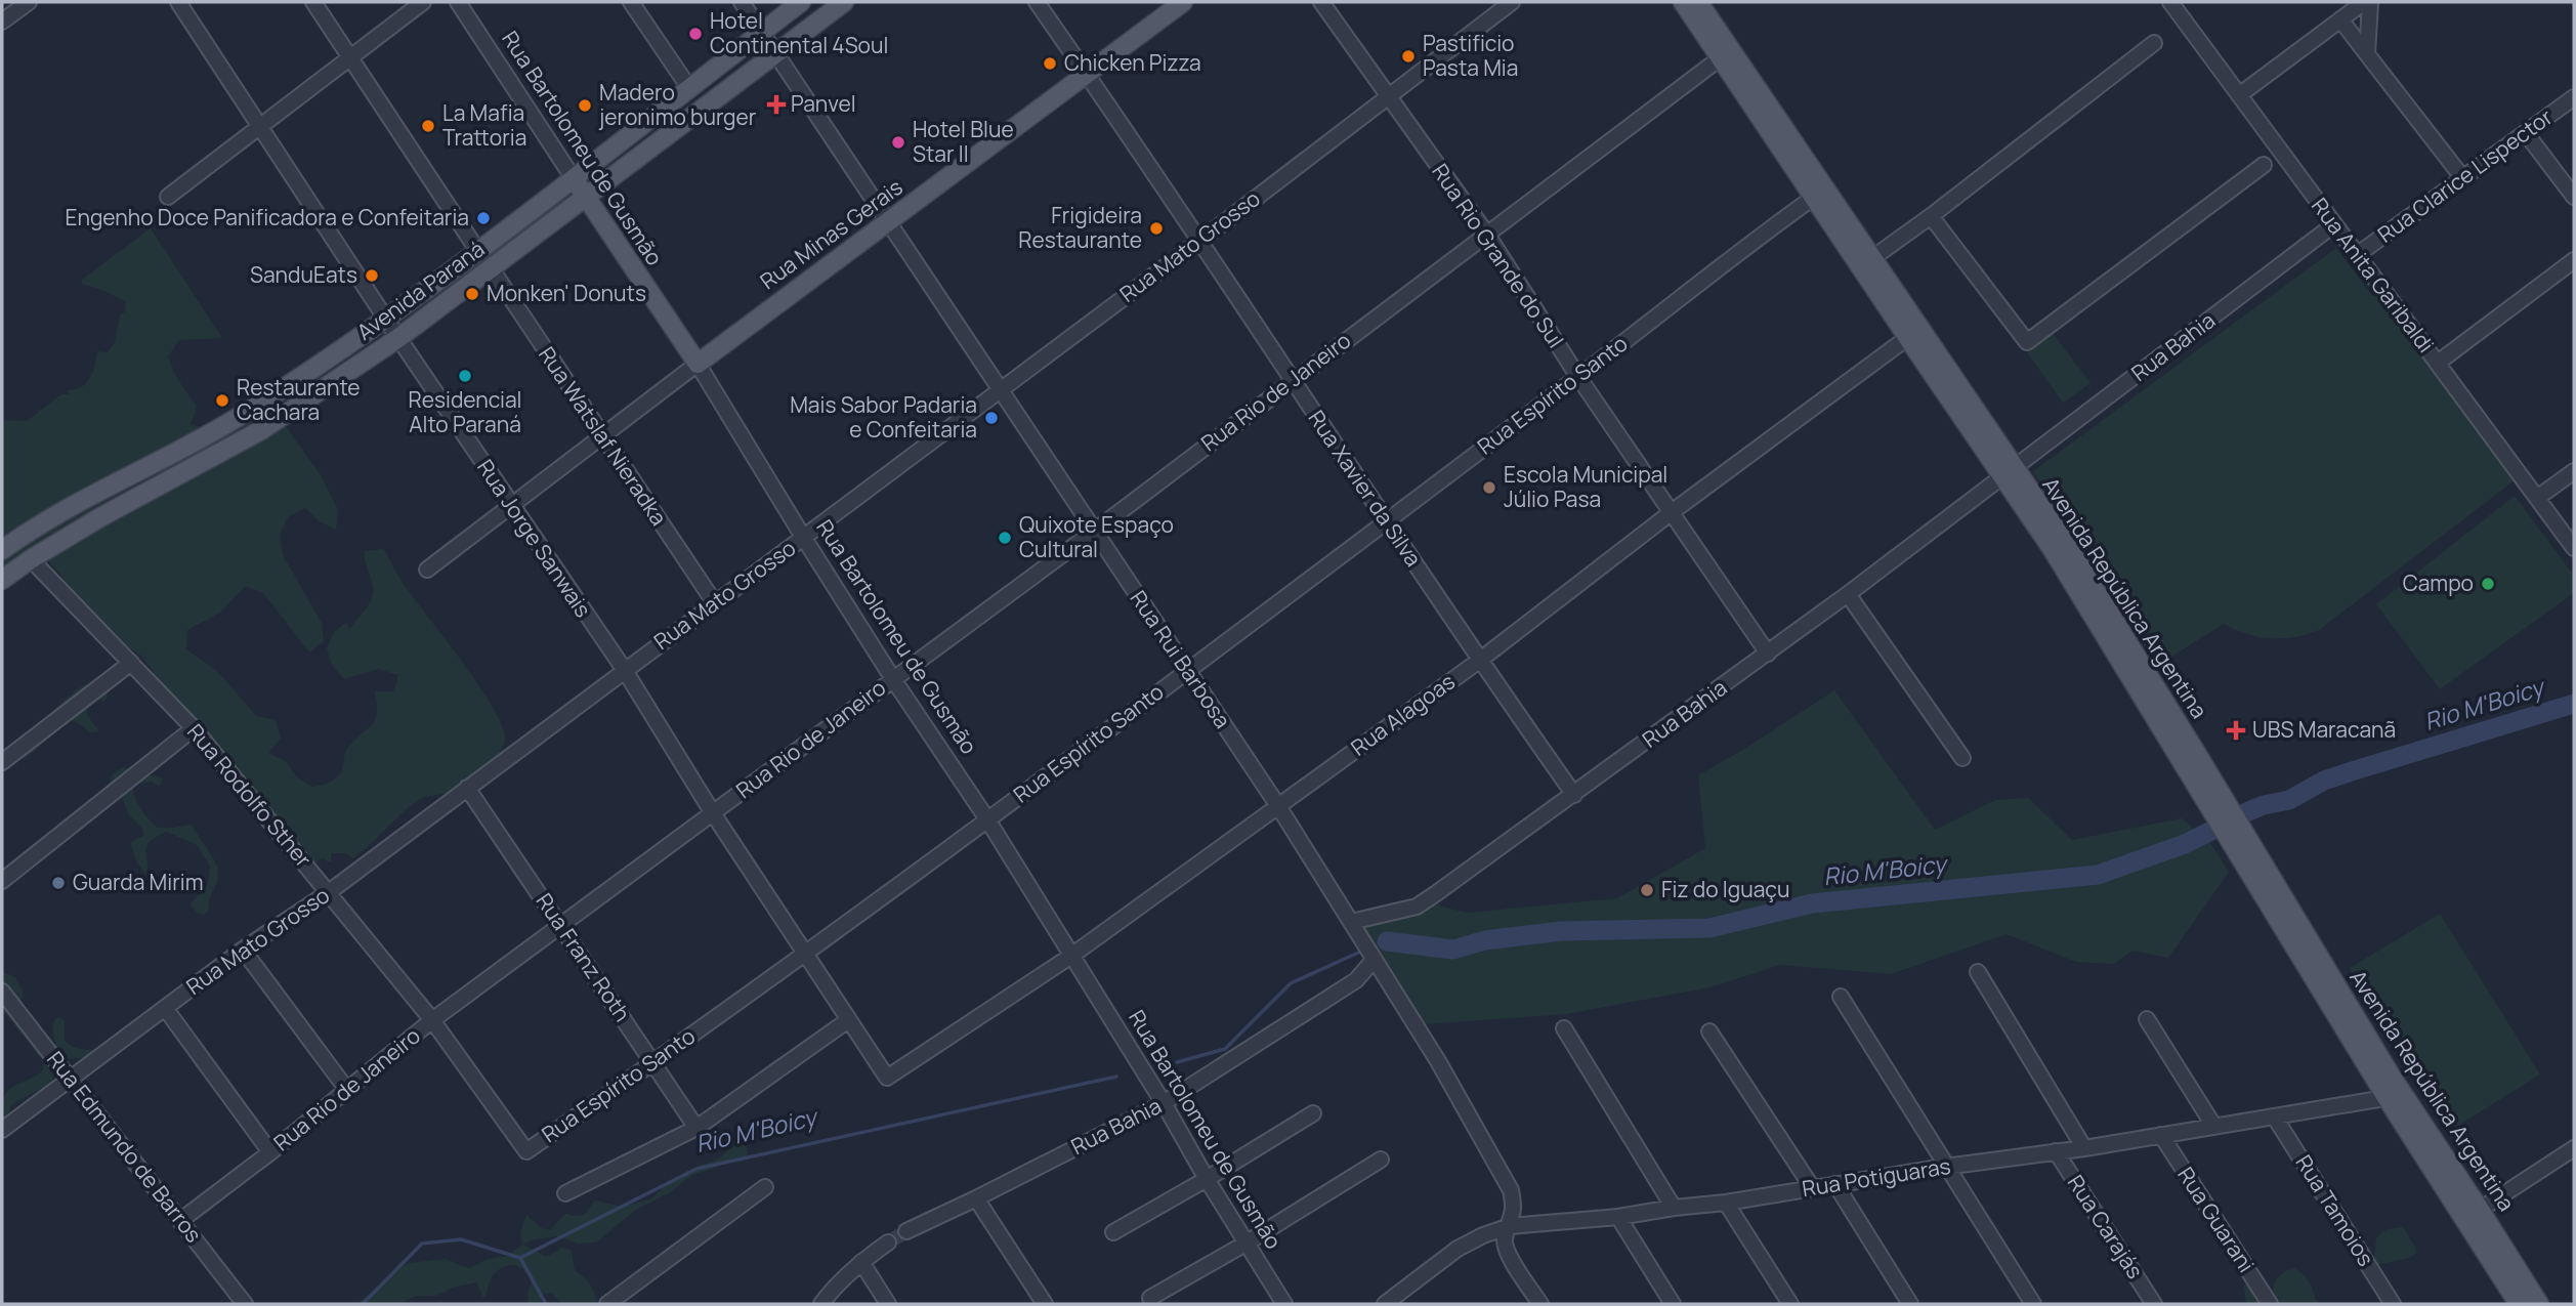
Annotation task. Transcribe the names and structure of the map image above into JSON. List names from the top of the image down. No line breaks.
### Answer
{"streets":{"main road":["Rua Bartolomeu de Gusmão","Rua Minas Gerais","Avenida Paraná","Avenida República Argentina"],"street":["Rua Clarice Lispector","Rua Mato Grosso","Rua Rio Grande do Sul","Rua Anita Garibaldi","Rua Bahia","Rua Rio de Janeiro","Rua Espírito Santo","Rua Watslaf Nieradka","Rua Xavier da Silva","Rua Jorge Sanwais","Rua Rui Barbosa","Rua Alagoas","Rua Rodolfo Sther","Rua Franz Roth","Rua Edmundo de Barros","Rua Potiguaras","Rua Tamoios","Rua Guarani","Rua Carajás"]},"crossings":[["Rua Bartolomeu de Gusmão","Rua Minas Gerais"],["Rua Bartolomeu de Gusmão","Rua Mato Grosso"],["Rua Bartolomeu de Gusmão","Avenida Paraná"],["Rua Bartolomeu de Gusmão","Rua Bahia"],["Rua Bartolomeu de Gusmão","Rua Rio de Janeiro"],["Rua Bartolomeu de Gusmão","Rua Espírito Santo"],["Rua Bartolomeu de Gusmão","Rua Alagoas"],["Rua Clarice Lispector","Rua Anita Garibaldi"],["Rua Minas Gerais","Rua Watslaf Nieradka"],["Rua Minas Gerais","Rua Xavier da Silva"],["Rua Minas Gerais","Rua Jorge Sanwais"],["Rua Minas Gerais","Rua Rui Barbosa"],["Rua Mato Grosso","Rua Rio Grande do Sul"],["Rua Mato Grosso","Rua Watslaf Nieradka"],["Rua Mato Grosso","Rua Xavier da Silva"],["Rua Mato Grosso","Rua Jorge Sanwais"],["Rua Mato Grosso","Rua Rui Barbosa"],["Rua Mato Grosso","Rua Rodolfo Sther"],["Rua Mato Grosso","Rua Franz Roth"],["Rua Mato Grosso","Rua Edmundo de Barros"],["Rua Rio Grande do Sul","Rua Bahia"],["Rua Rio Grande do Sul","Rua Rio de Janeiro"],["Rua Rio Grande do Sul","Rua Espírito Santo"],["Rua Rio Grande do Sul","Rua Alagoas"],["Rua Anita Garibaldi","Rua Bahia"],["Avenida Paraná","Rua Watslaf Nieradka"],["Avenida Paraná","Rua Jorge Sanwais"],["Avenida Paraná","Rua Rui Barbosa"],["Avenida Paraná","Rua Rodolfo Sther"],["Rua Bahia","Rua Xavier da Silva"],["Rua Bahia","Avenida República Argentina"],["Rua Bahia","Rua Rui Barbosa"],["Rua Rio de Janeiro","Rua Xavier da Silva"],["Rua Rio de Janeiro","Rua Jorge Sanwais"],["Rua Rio de Janeiro","Avenida República Argentina"],["Rua Rio de Janeiro","Rua Rui Barbosa"],["Rua Rio de Janeiro","Rua Rodolfo Sther"],["Rua Rio de Janeiro","Rua Franz Roth"],["Rua Rio de Janeiro","Rua Edmundo de Barros"],["Rua Espírito Santo","Rua Xavier da Silva"],["Rua Espírito Santo","Rua Jorge Sanwais"],["Rua Espírito Santo","Avenida República Argentina"],["Rua Espírito Santo","Rua Rui Barbosa"],["Rua Espírito Santo","Rua Rodolfo Sther"],["Rua Espírito Santo","Rua Franz Roth"],["Rua Xavier da Silva","Rua Alagoas"],["Rua Jorge Sanwais","Rua Alagoas"],["Avenida República Argentina","Rua Alagoas"],["Avenida República Argentina","Rua Potiguaras"],["Rua Rui Barbosa","Rua Alagoas"],["Rua Rui Barbosa","Rua Potiguaras"],["Rua Potiguaras","Rua Tamoios"],["Rua Potiguaras","Rua Guarani"],["Rua Potiguaras","Rua Carajás"]],"water":["Rio M'Boicy"],"places":{"other":["Hotel Continental 4Soul","Pastificio Pasta Mia","Chicken Pizza","Madero jeronimo burger","La Mafia Trattoria","Hotel Blue Star II","Engenho Doce Panificadora e Confeitaria","Frigideira Restaurante","SanduEats","Monken' Donuts","Residencial Alto Paraná","Restaurante Cachara","Mais Sabor Padaria e Confeitaria","Escola Municipal Júlio Pasa","Quixote Espaço Cultural","Campo","Guarda Mirim","Fiz do Iguaçu"],"health":["Panvel","UBS Maracanã"]}}
